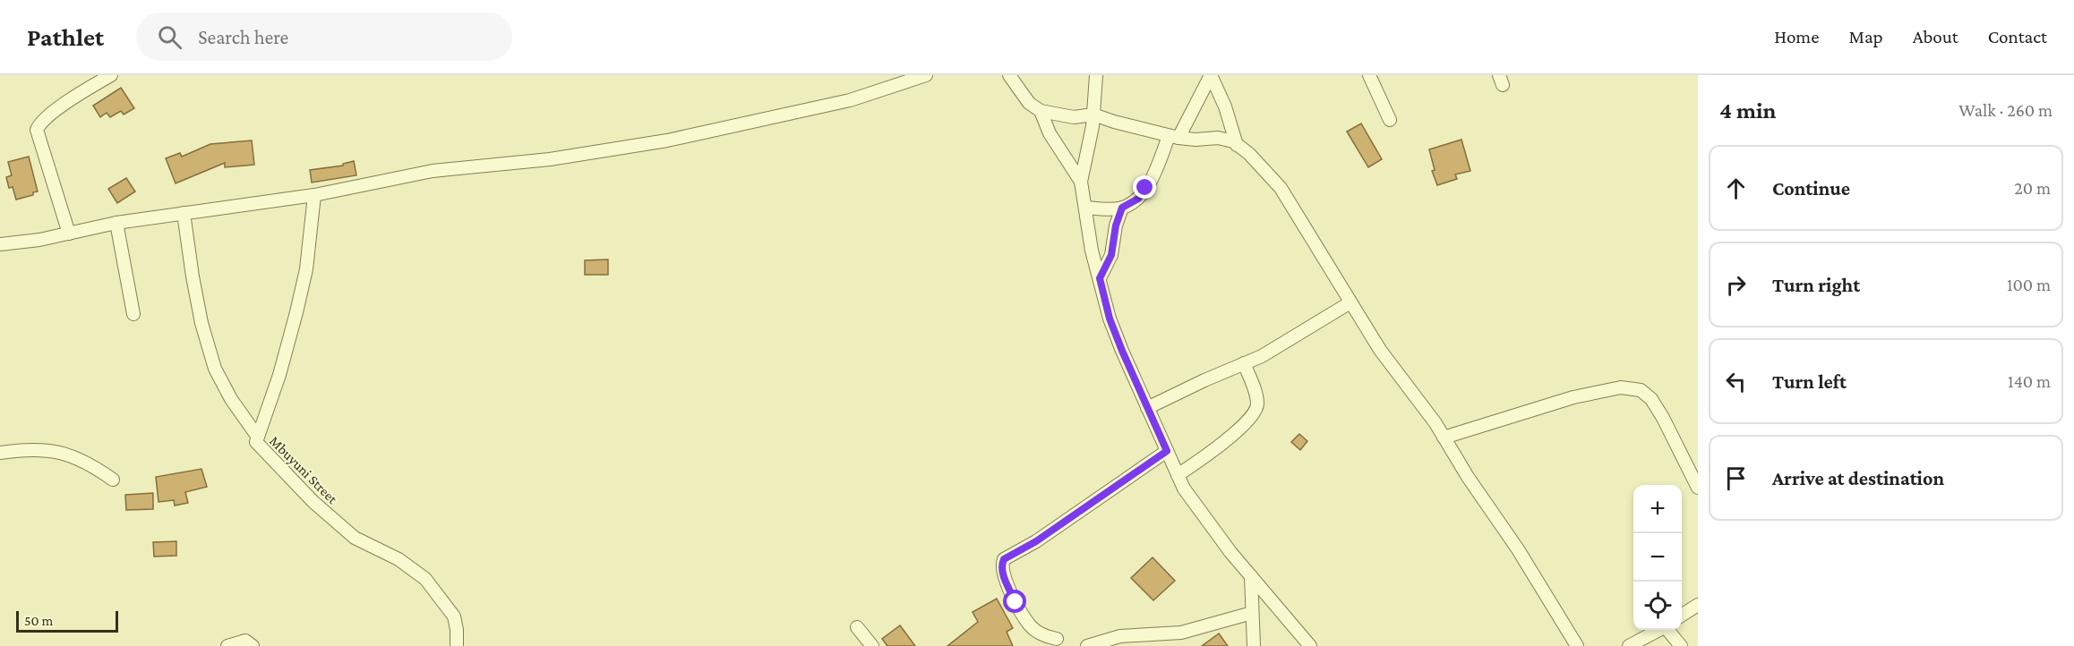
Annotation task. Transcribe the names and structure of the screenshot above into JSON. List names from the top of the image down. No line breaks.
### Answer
{"streets":{"street":["Mbuyuni Street"]},"scale_bar":"50 m","page":{"header":"Pathlet","search":"Search here","nav":["Home","Map","About","Contact"],"heading":["4 min","Walk · 260 m"],"list":[["Continue","20 m"],["Turn right","100 m"],["Turn left","140 m"],"Arrive at destination"],"map_buttons":["+","−"],"scale":"50 m"}}
